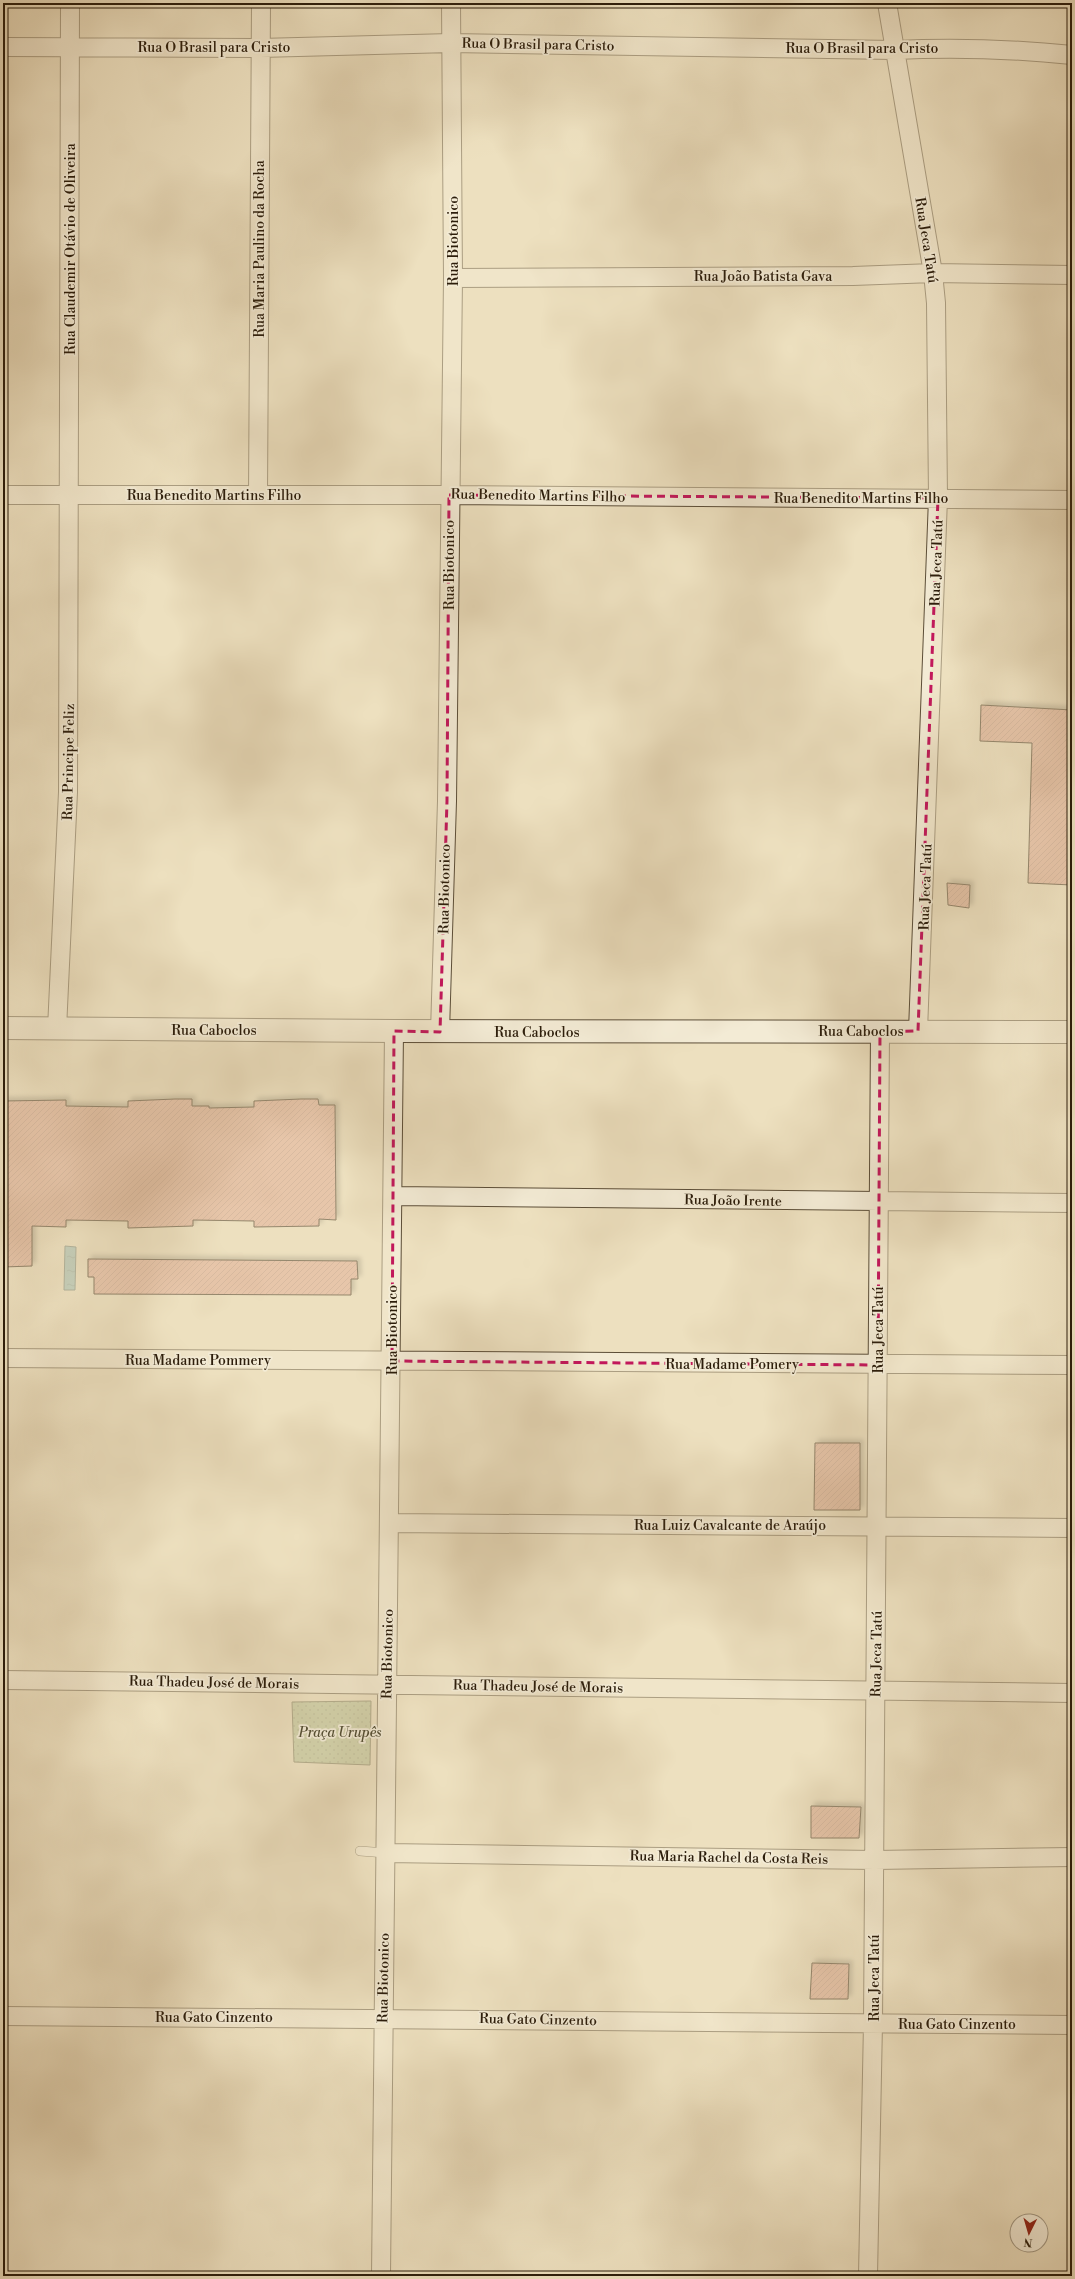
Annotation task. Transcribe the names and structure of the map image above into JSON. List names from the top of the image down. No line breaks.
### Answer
{"streets":{"street":["Rua O Brasil para Cristo","Rua Jeca Tatú","Rua Biotonico","Rua Claudemir Otávio de Oliveira","Rua Maria Paulino da Rocha","Rua João Batista Gava","Rua Benedito Martins Filho","Rua Principe Feliz","Rua Caboclos","Rua João Irente","Rua Madame Pommery","Rua Madame Pomery","Rua Luiz Cavalcante de Araújo","Rua Thadeu José de Morais","Rua Maria Rachel da Costa Reis","Rua Gato Cinzento"]},"crossings":[["Rua O Brasil para Cristo","Rua Jeca Tatú"],["Rua O Brasil para Cristo","Rua Biotonico"],["Rua O Brasil para Cristo","Rua Claudemir Otávio de Oliveira"],["Rua O Brasil para Cristo","Rua Maria Paulino da Rocha"],["Rua Jeca Tatú","Rua João Batista Gava"],["Rua Jeca Tatú","Rua Benedito Martins Filho"],["Rua Jeca Tatú","Rua Caboclos"],["Rua Jeca Tatú","Rua João Irente"],["Rua Jeca Tatú","Rua Madame Pomery"],["Rua Jeca Tatú","Rua Luiz Cavalcante de Araújo"],["Rua Jeca Tatú","Rua Thadeu José de Morais"],["Rua Jeca Tatú","Rua Maria Rachel da Costa Reis"],["Rua Jeca Tatú","Rua Gato Cinzento"],["Rua Biotonico","Rua João Batista Gava"],["Rua Biotonico","Rua Benedito Martins Filho"],["Rua Biotonico","Rua Caboclos"],["Rua Biotonico","Rua João Irente"],["Rua Biotonico","Rua Madame Pommery"],["Rua Biotonico","Rua Madame Pomery"],["Rua Biotonico","Rua Luiz Cavalcante de Araújo"],["Rua Biotonico","Rua Thadeu José de Morais"],["Rua Biotonico","Rua Maria Rachel da Costa Reis"],["Rua Biotonico","Rua Gato Cinzento"],["Rua Claudemir Otávio de Oliveira","Rua Benedito Martins Filho"],["Rua Claudemir Otávio de Oliveira","Rua Principe Feliz"],["Rua Maria Paulino da Rocha","Rua Benedito Martins Filho"],["Rua Benedito Martins Filho","Rua Principe Feliz"],["Rua Principe Feliz","Rua Caboclos"],["Rua Madame Pommery","Rua Madame Pomery"]],"parks":["Praça Urupês"],"north":"bottom"}
